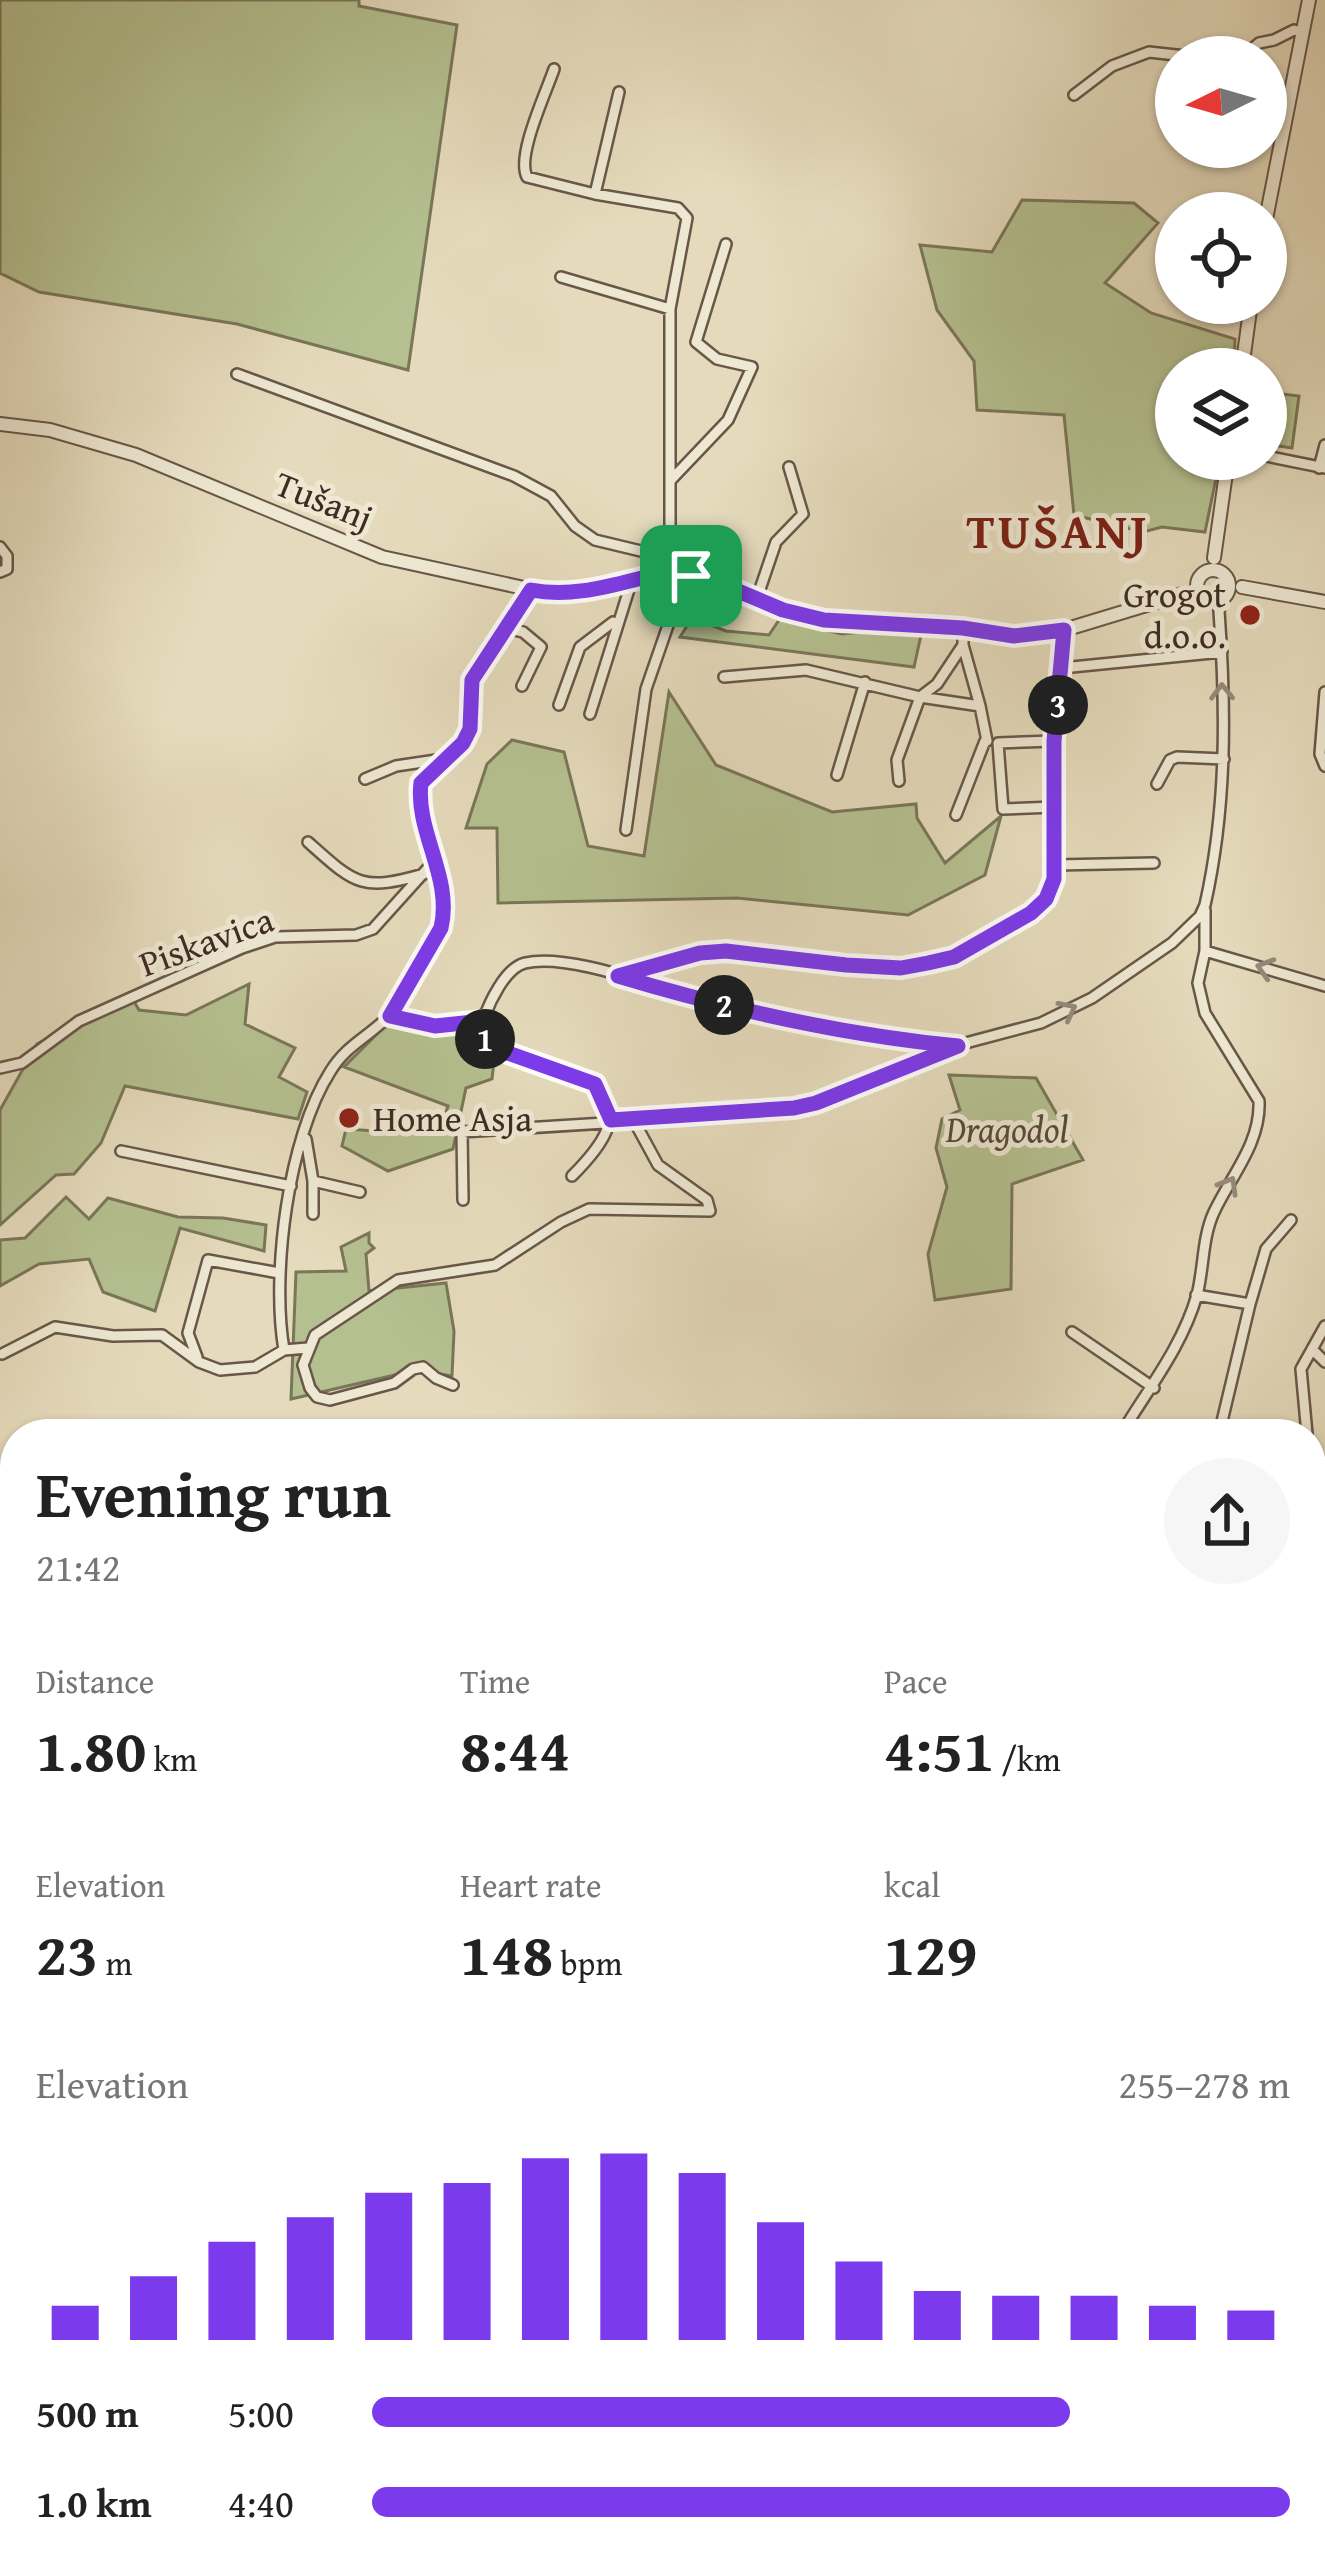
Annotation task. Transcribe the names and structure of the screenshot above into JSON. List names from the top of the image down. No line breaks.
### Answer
{"streets":{"street":["Tušanj","Piskavica"]},"districts":["TUŠANJ"],"parks":["Dragodol"],"places":["Grogot d.o.o.","Home Asja"],"north":"left","page":{"pins":["3","2","1"],"heading":["Evening run","21:42"],"stats":[["Distance","1.80 km"],["Time","8:44"],["Pace","4:51 /km"],["Elevation","23 m"],["Heart rate","148 bpm"],["kcal","129"]],"chart":["Elevation","255–278 m"],"list":[{"name":"500 m","note":"5:00"},{"name":"1.0 km","note":"4:40"}]}}
